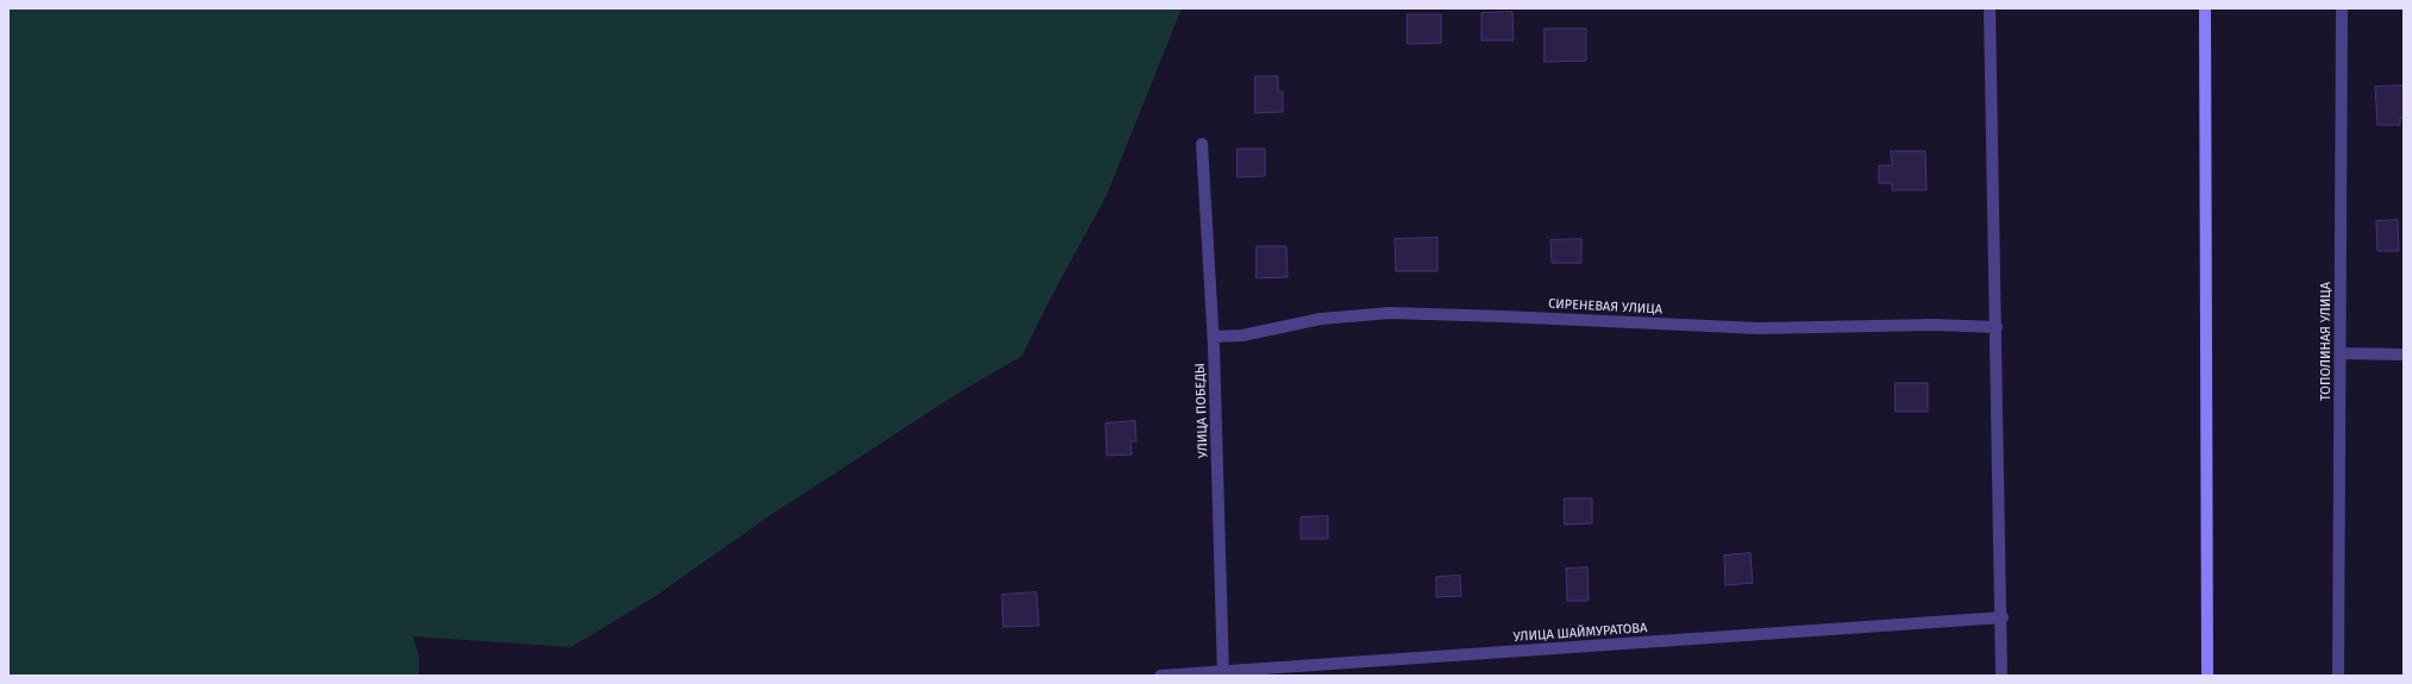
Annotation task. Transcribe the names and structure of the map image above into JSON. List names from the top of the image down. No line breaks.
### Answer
{"streets":{"street":["СИРЕНЕВАЯ УЛИЦА","ТОПОЛИНАЯ УЛИЦА","УЛИЦА ПОБЕДЫ","УЛИЦА ШАЙМУРАТОВА"]},"crossings":[["СИРЕНЕВАЯ УЛИЦА","УЛИЦА ПОБЕДЫ"],["УЛИЦА ПОБЕДЫ","УЛИЦА ШАЙМУРАТОВА"]]}
